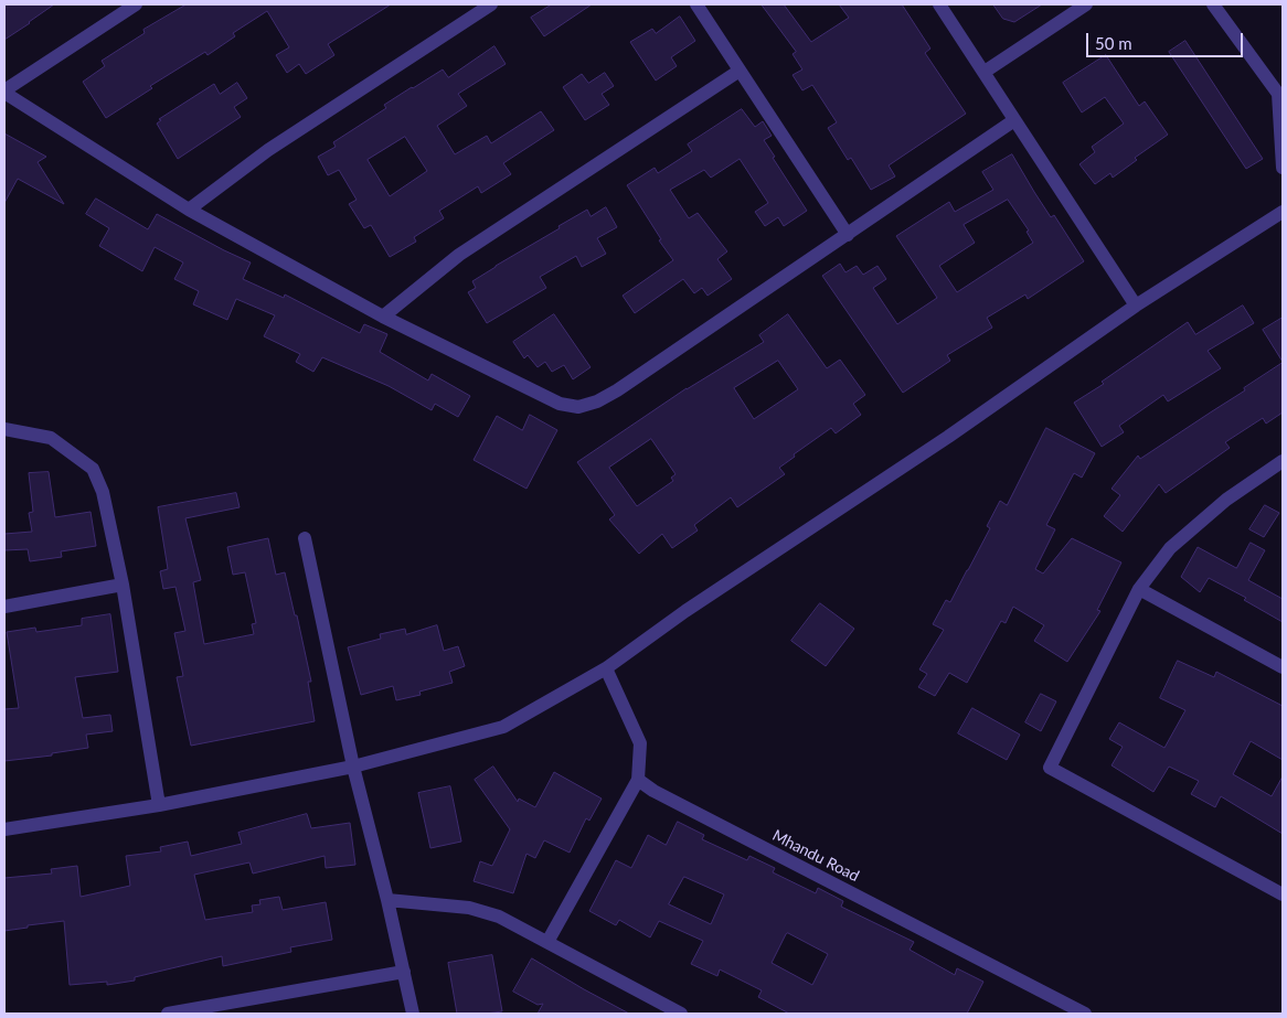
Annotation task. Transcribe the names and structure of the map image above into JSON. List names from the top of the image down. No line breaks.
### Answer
{"streets":{"street":["Mhandu Road"]},"scale_bar":"50 m"}
